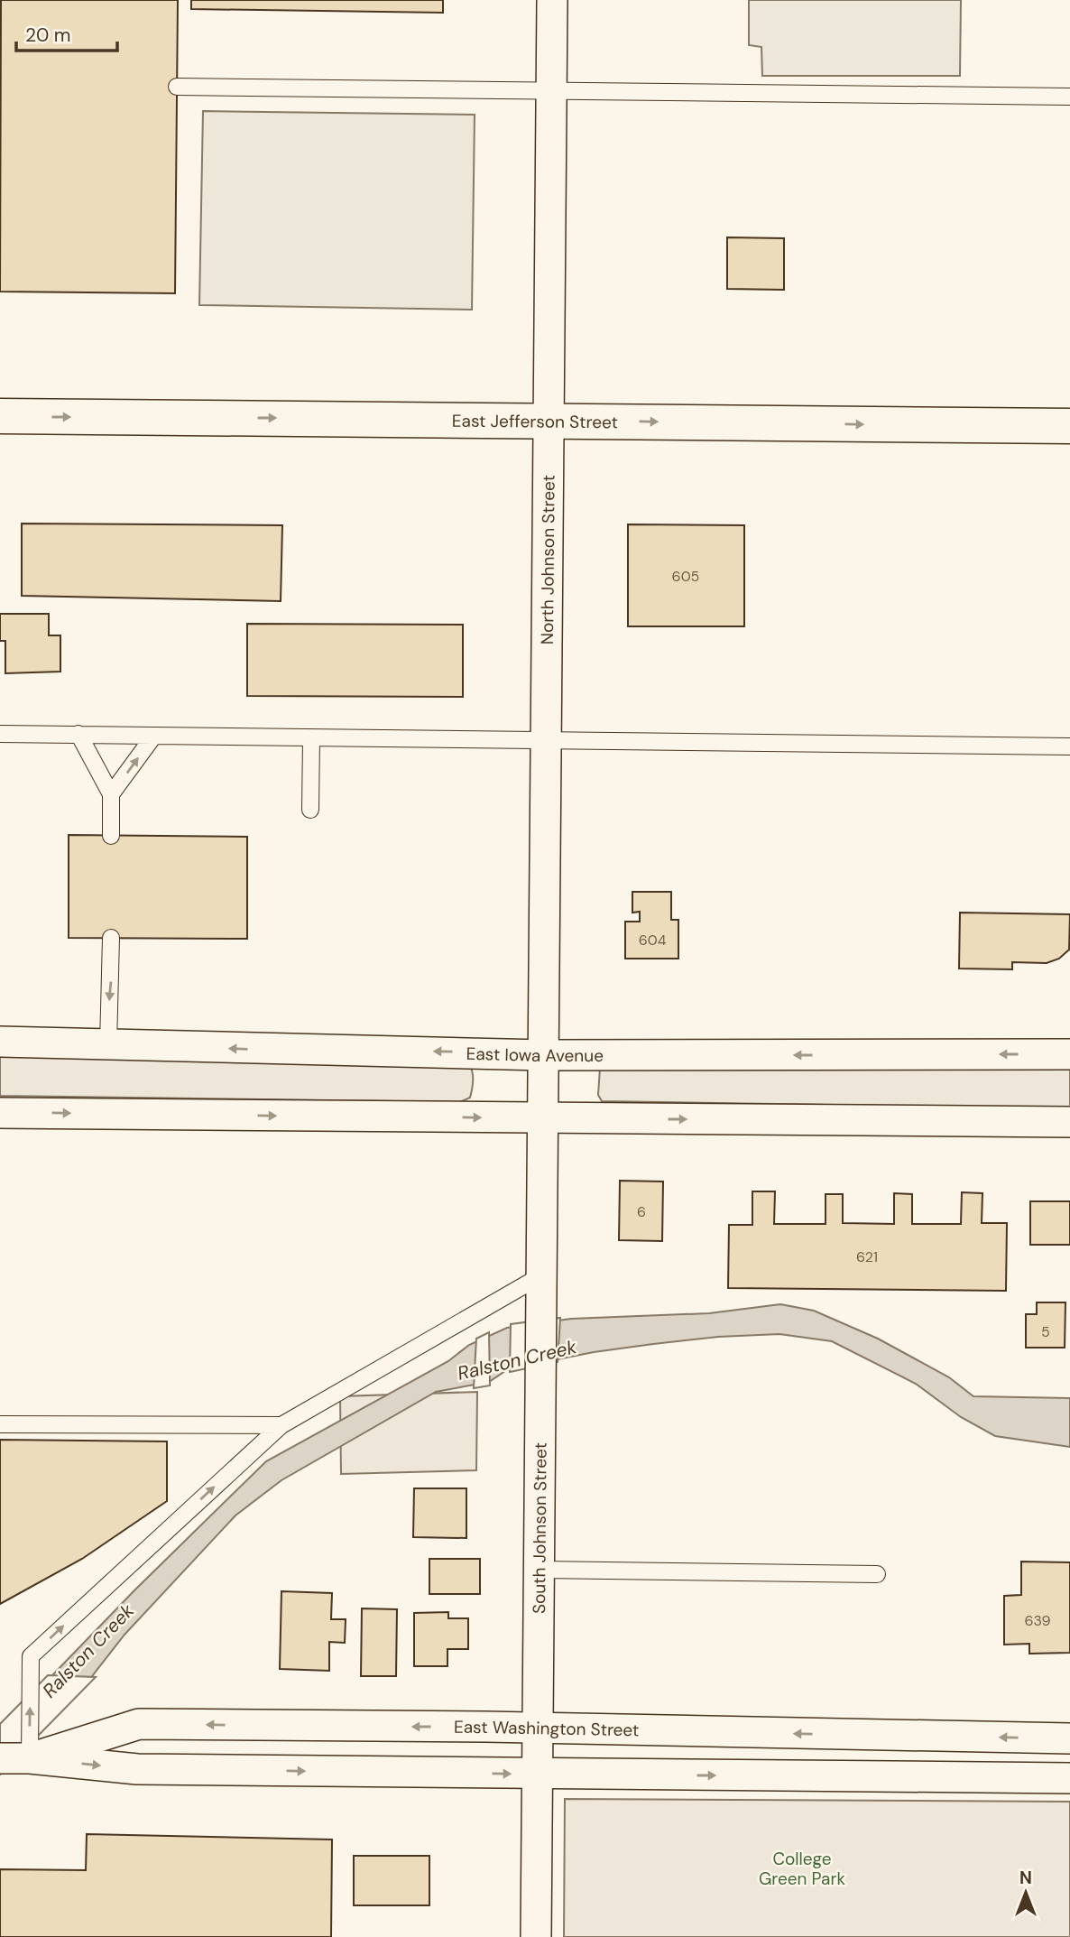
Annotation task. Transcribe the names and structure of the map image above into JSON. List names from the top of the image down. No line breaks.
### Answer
{"streets":{"main road":["East Jefferson Street"],"street":["North Johnson Street","East Iowa Avenue","South Johnson Street","East Washington Street"]},"crossings":[["East Jefferson Street","North Johnson Street"],["North Johnson Street","East Iowa Avenue"],["North Johnson Street","South Johnson Street"],["South Johnson Street","East Washington Street"]],"one_way":["East Jefferson Street"],"water":["Ralston Creek"],"parks":["College Green Park"],"house_numbers":["605","604","6","621","5","639"],"scale_bar":"20 m","north":"top"}
